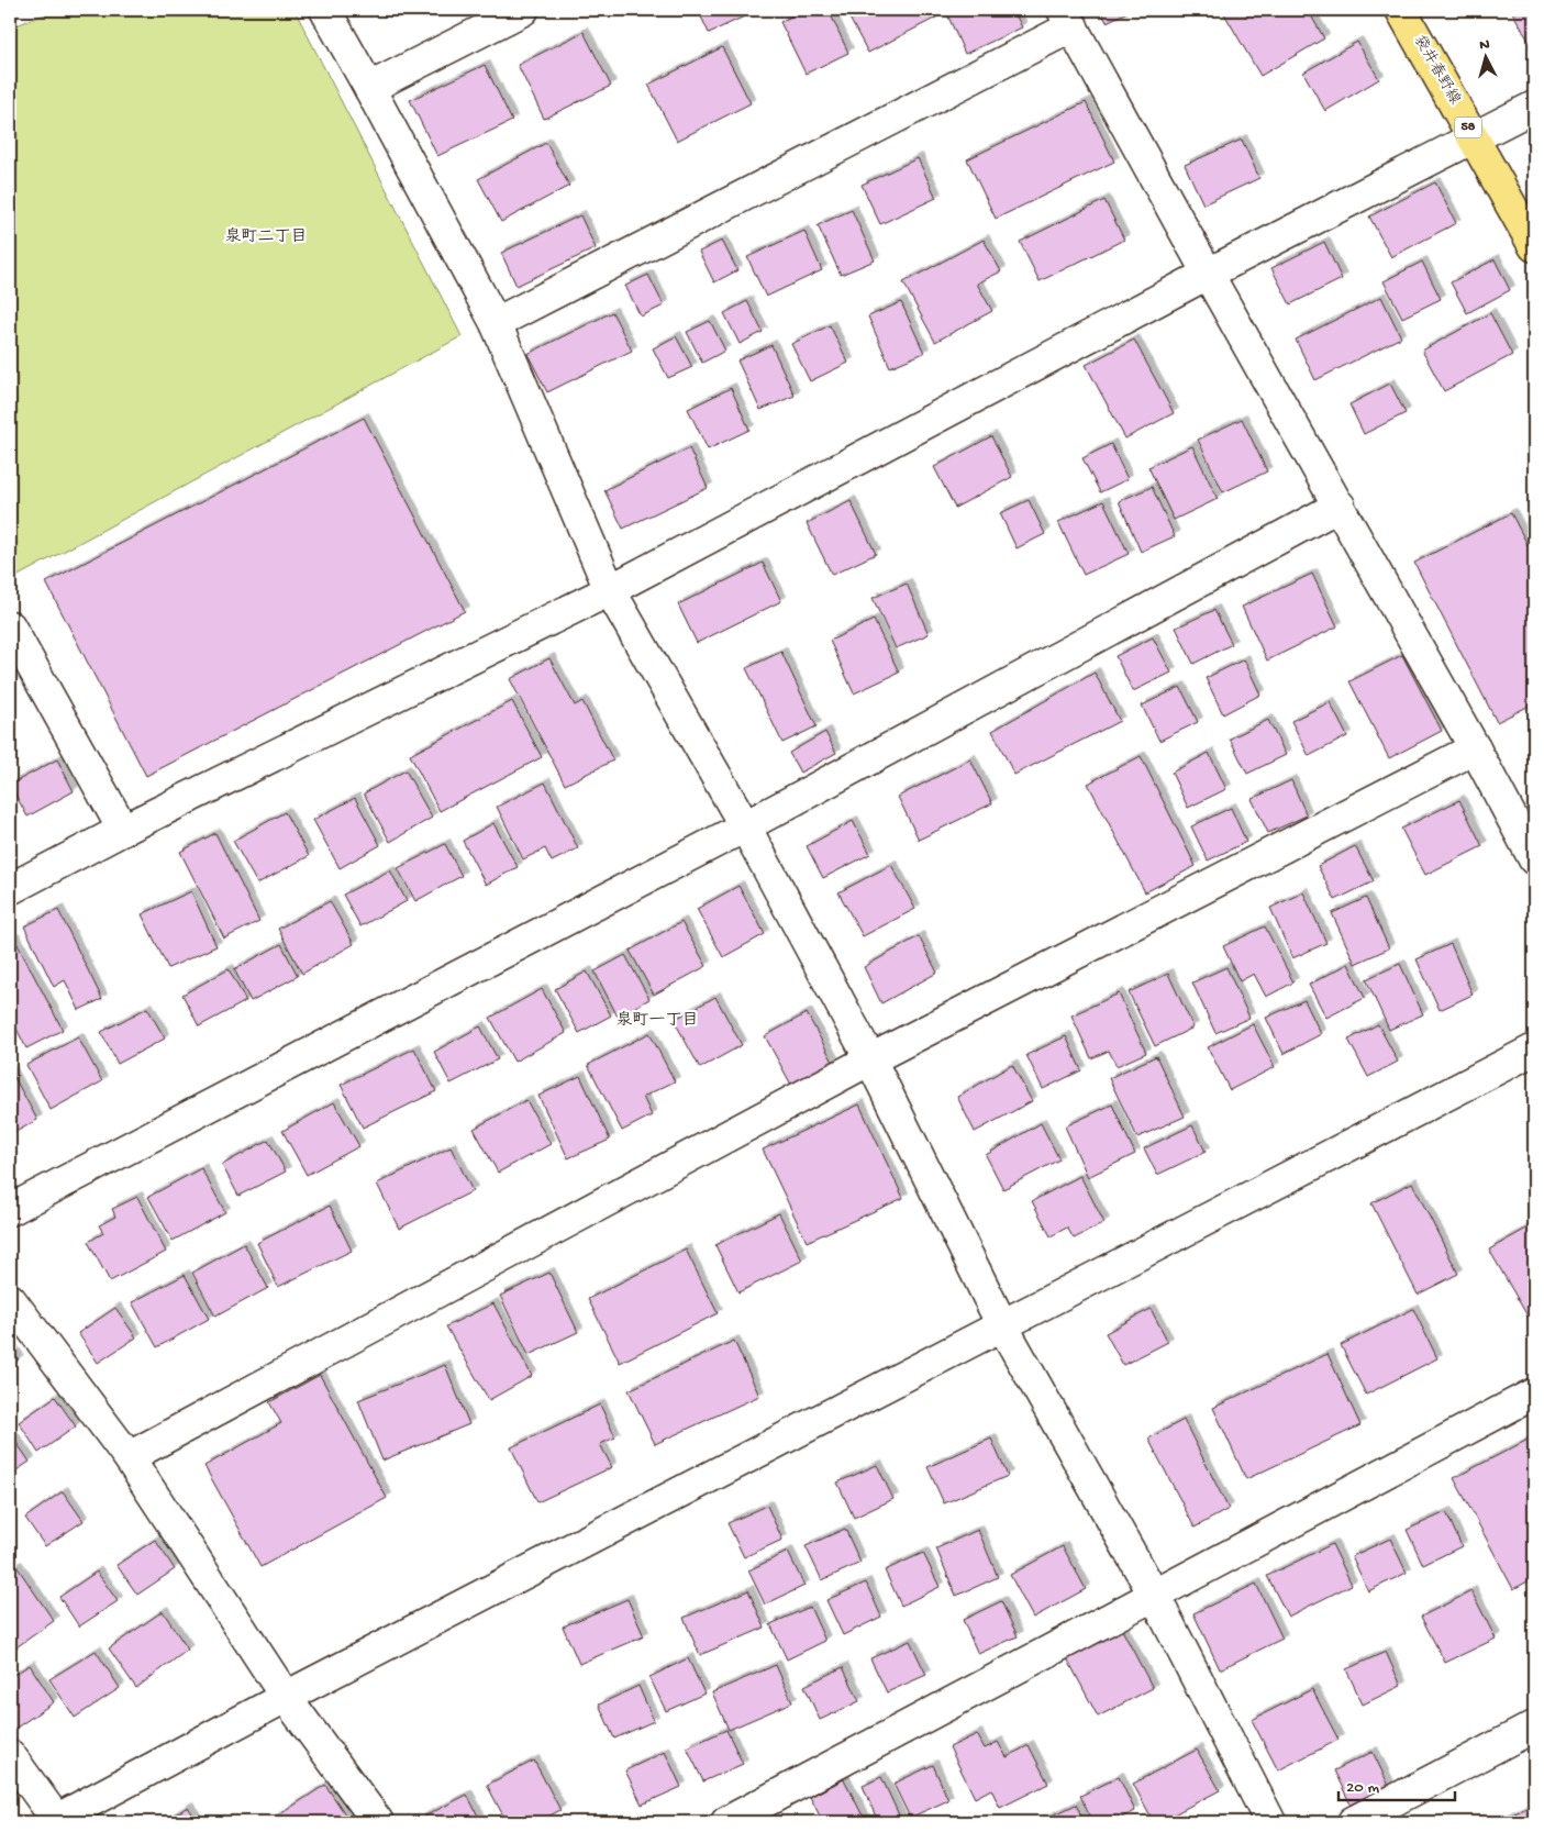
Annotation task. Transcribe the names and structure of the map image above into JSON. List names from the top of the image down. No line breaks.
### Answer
{"streets":{"main road":["袋井春野線","58"]},"districts":["泉町二丁目","泉町一丁目"],"scale_bar":"20 m","north":"top"}
